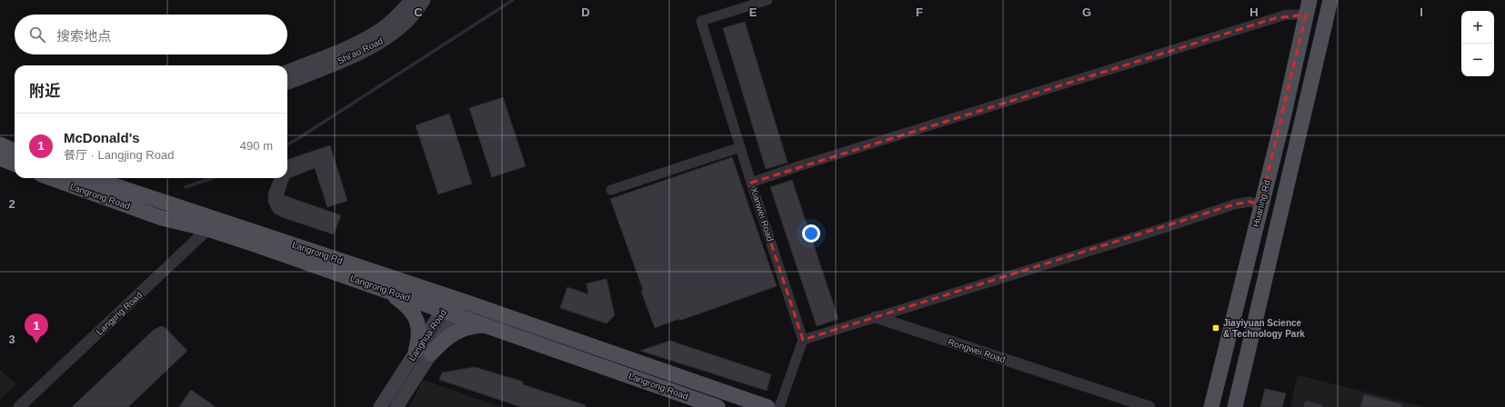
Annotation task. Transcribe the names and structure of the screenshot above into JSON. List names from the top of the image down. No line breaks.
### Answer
{"streets":{"main road":["Shi'ao Road","Langrong Road","Huaning Rd","Langrong Rd","Langhua Road"],"street":["Xianwei Road","Langjing Road","Rongwei Road"]},"crossings":[["Langrong Road","Langrong Rd"],["Langrong Road","Langjing Road"],["Langrong Road","Langhua Road"],["Langrong Rd","Langjing Road"],["Langrong Rd","Langhua Road"]],"places":{"transit":["Jiayiyuan Science & Technology Park"]},"page":{"map_buttons":["+","−"],"search":"搜索地点","heading":"附近","list":[{"mark":"1","name":"McDonald's","note":"餐厅 · Langjing Road","value":"490 m"}],"pins":"1"},"grid":{"columns":["C","D","E","F","G","H","I"],"rows":["2","3"]}}
